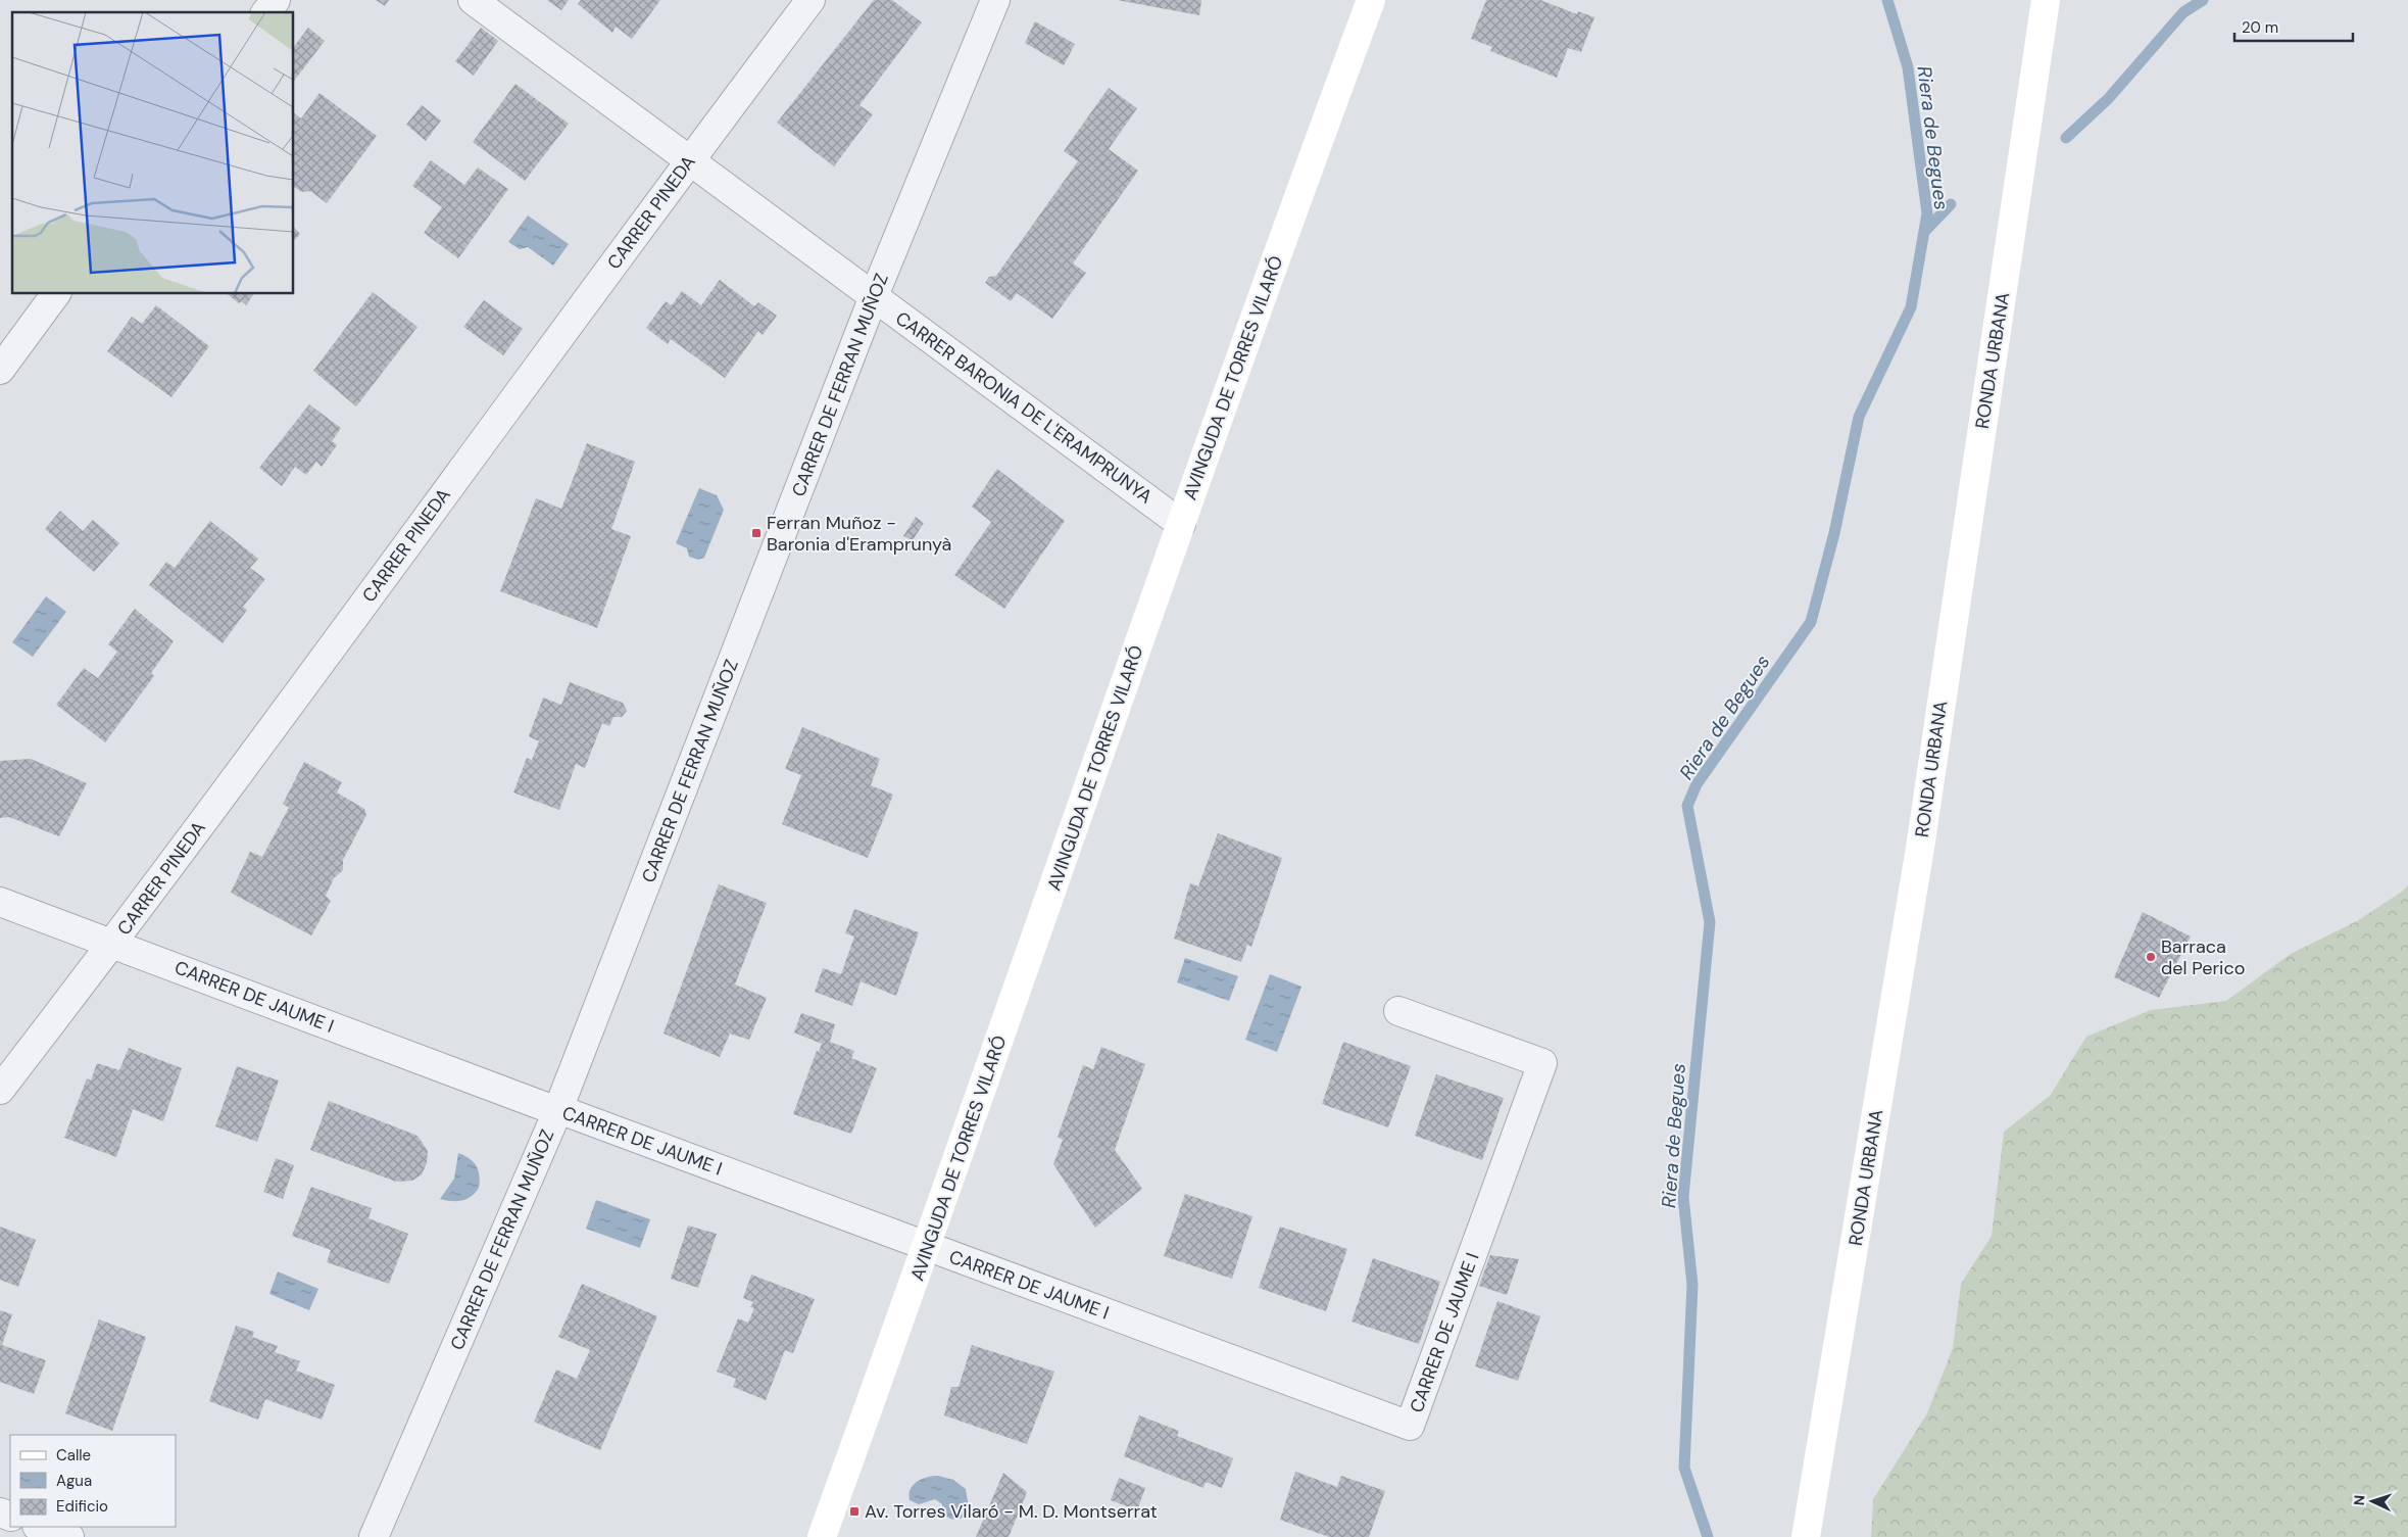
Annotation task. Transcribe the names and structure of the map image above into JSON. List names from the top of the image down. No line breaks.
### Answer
{"streets":{"street":["CARRER PINEDA","RONDA URBANA","AVINGUDA DE TORRES VILARÓ","CARRER DE FERRAN MUÑOZ","CARRER BARONIA DE L'ERAMPRUNYA","CARRER DE JAUME I"]},"crossings":[["CARRER PINEDA","CARRER BARONIA DE L'ERAMPRUNYA"],["CARRER PINEDA","CARRER DE JAUME I"],["AVINGUDA DE TORRES VILARÓ","CARRER BARONIA DE L'ERAMPRUNYA"],["AVINGUDA DE TORRES VILARÓ","CARRER DE JAUME I"],["CARRER DE FERRAN MUÑOZ","CARRER BARONIA DE L'ERAMPRUNYA"],["CARRER DE FERRAN MUÑOZ","CARRER DE JAUME I"]],"water":["Riera de Begues"],"places":{"transit":["Ferran Muñoz - Baronia d'Eramprunyà","Av. Torres Vilaró - M. D. Montserrat"],"other":["Barraca del Perico"]},"legend":["Calle","Agua","Edificio"],"scale_bar":"20 m","north":"left"}
